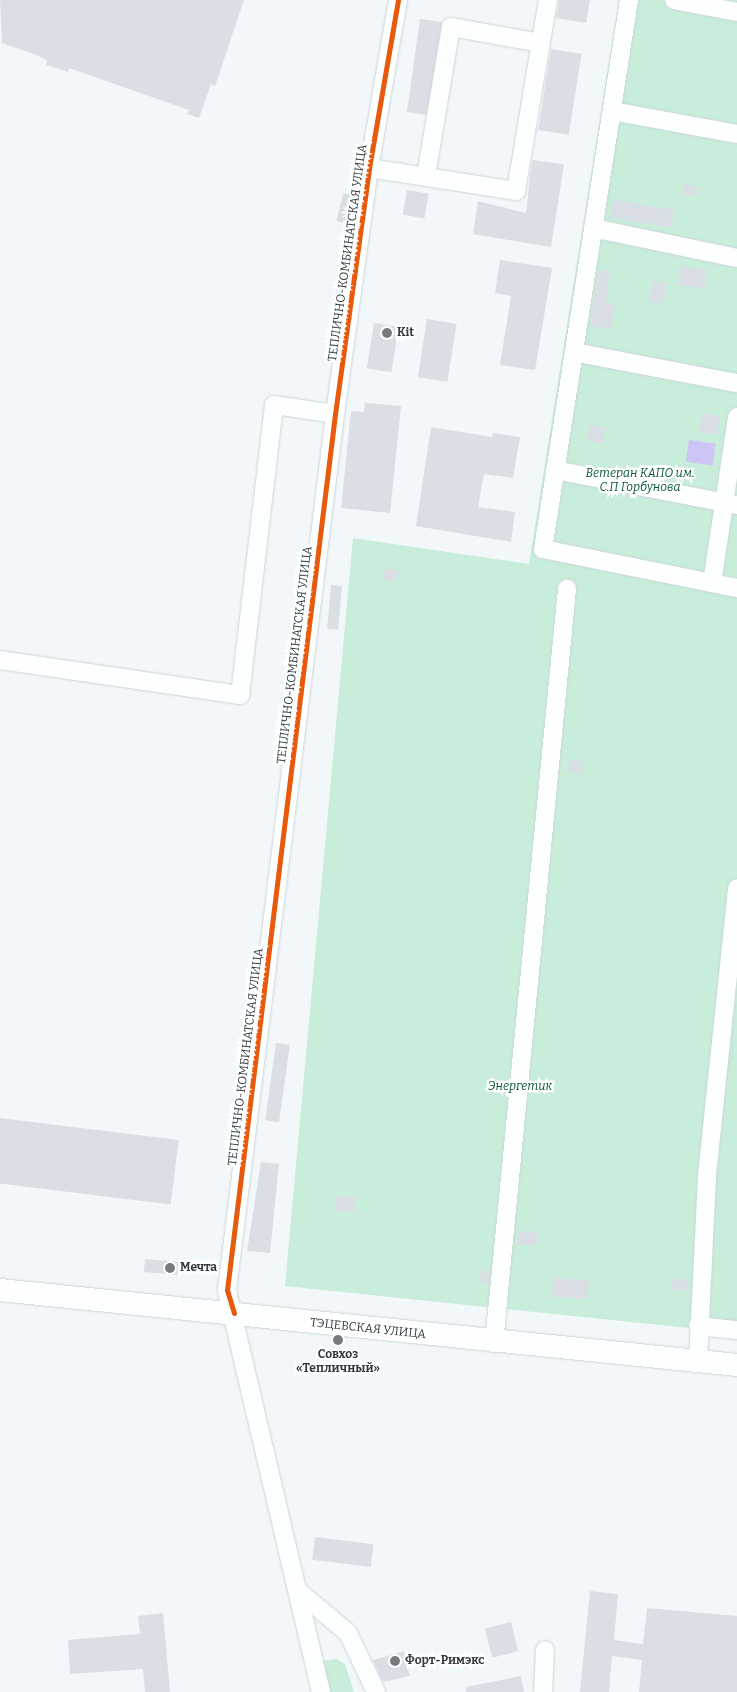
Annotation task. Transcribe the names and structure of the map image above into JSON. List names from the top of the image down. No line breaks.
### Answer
{"streets":{"main road":["ТЭЦЕВСКАЯ УЛИЦА"],"street":["ТЕПЛИЧНО-КОМБИНАТСКАЯ УЛИЦА"]},"crossings":[["ТЕПЛИЧНО-КОМБИНАТСКАЯ УЛИЦА","ТЭЦЕВСКАЯ УЛИЦА"]],"parks":["Ветеран КАПО им. С.П Горбунова","Энергетик"],"places":["Kit","Мечта","Совхоз «Тепличный»","Форт-Римэкс"]}
